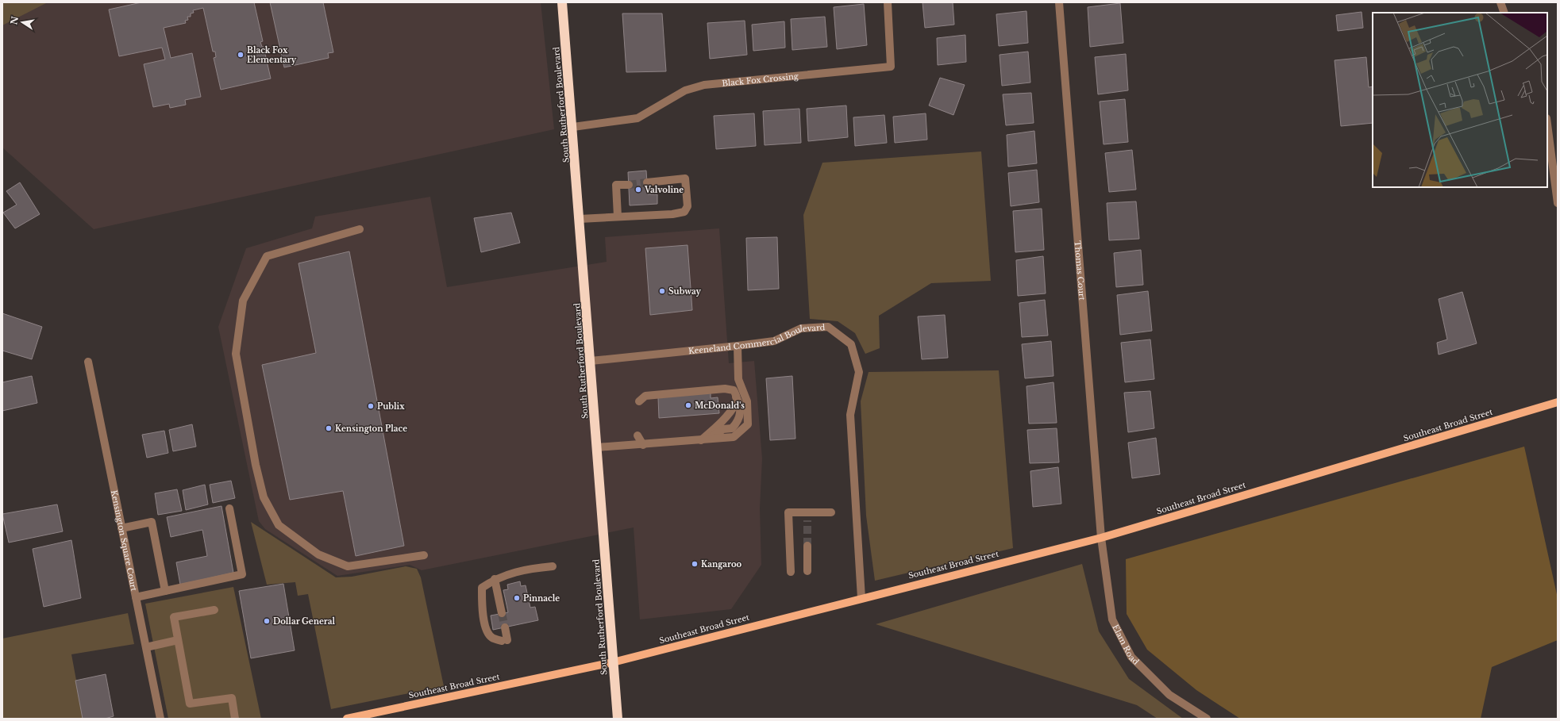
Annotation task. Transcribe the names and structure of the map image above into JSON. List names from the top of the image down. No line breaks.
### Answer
{"streets":{"highway":["South Rutherford Boulevard"],"main road":["Southeast Broad Street"],"street":["Black Fox Crossing","Thomas Court","Keeneland Commercial Boulevard","Kensington Square Court","Elam Road"]},"crossings":[["Black Fox Crossing","South Rutherford Boulevard"],["South Rutherford Boulevard","Keeneland Commercial Boulevard"],["South Rutherford Boulevard","Southeast Broad Street"],["Thomas Court","Southeast Broad Street"],["Thomas Court","Elam Road"],["Keeneland Commercial Boulevard","Southeast Broad Street"],["Southeast Broad Street","Elam Road"]],"places":["Black Fox Elementary","Valvoline","Subway","McDonald's","Publix","Kensington Place","Kangaroo","Pinnacle","Dollar General"],"north":"left"}
